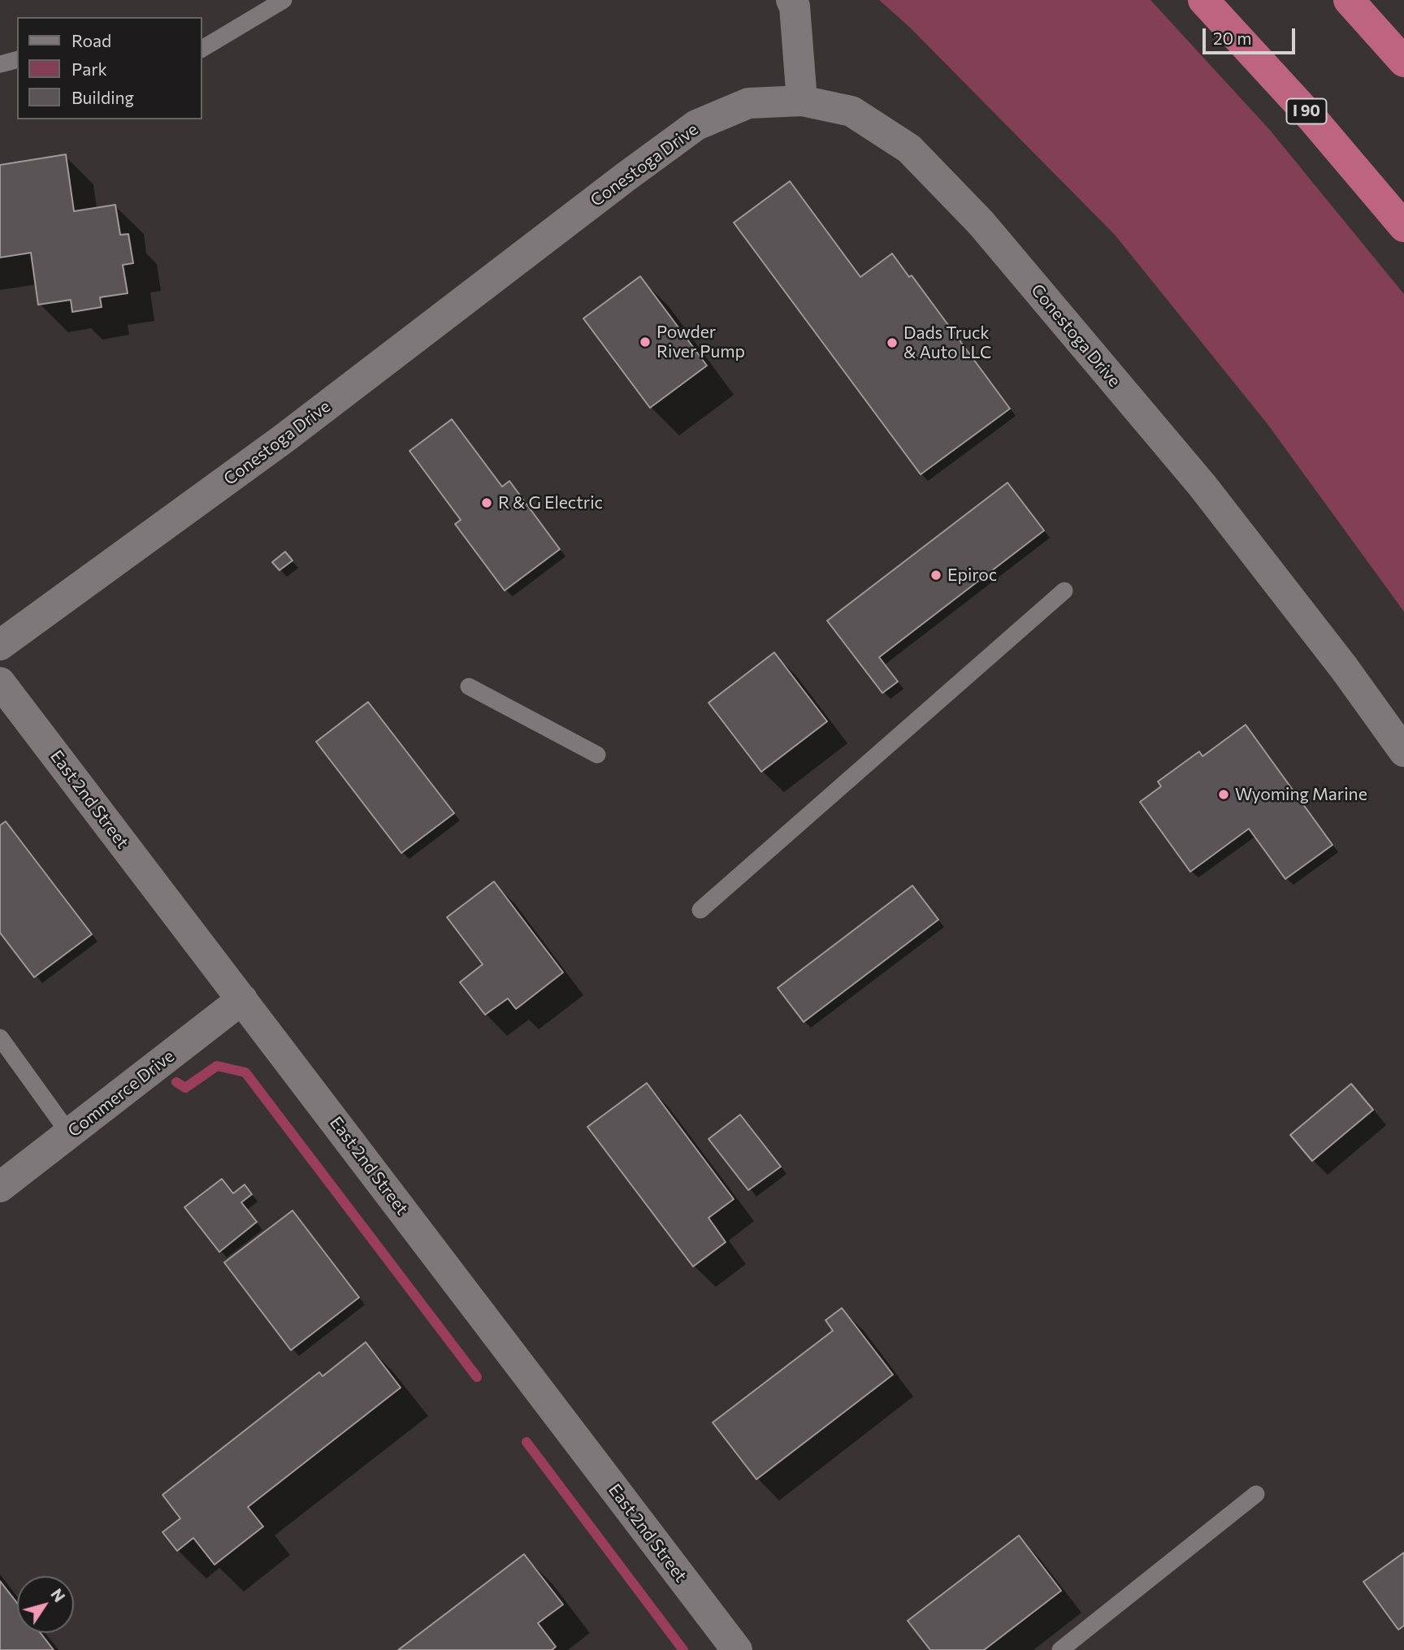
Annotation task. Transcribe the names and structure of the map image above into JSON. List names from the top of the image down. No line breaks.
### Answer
{"streets":{"highway":["I 90"],"street":["Conestoga Drive","East 2nd Street","Commerce Drive"]},"crossings":[["East 2nd Street","Commerce Drive"]],"places":["Powder River Pump","Dads Truck & Auto LLC","R & G Electric","Epiroc","Wyoming Marine"],"legend":["Road","Park","Building"],"scale_bar":"20 m","north":"top right"}
